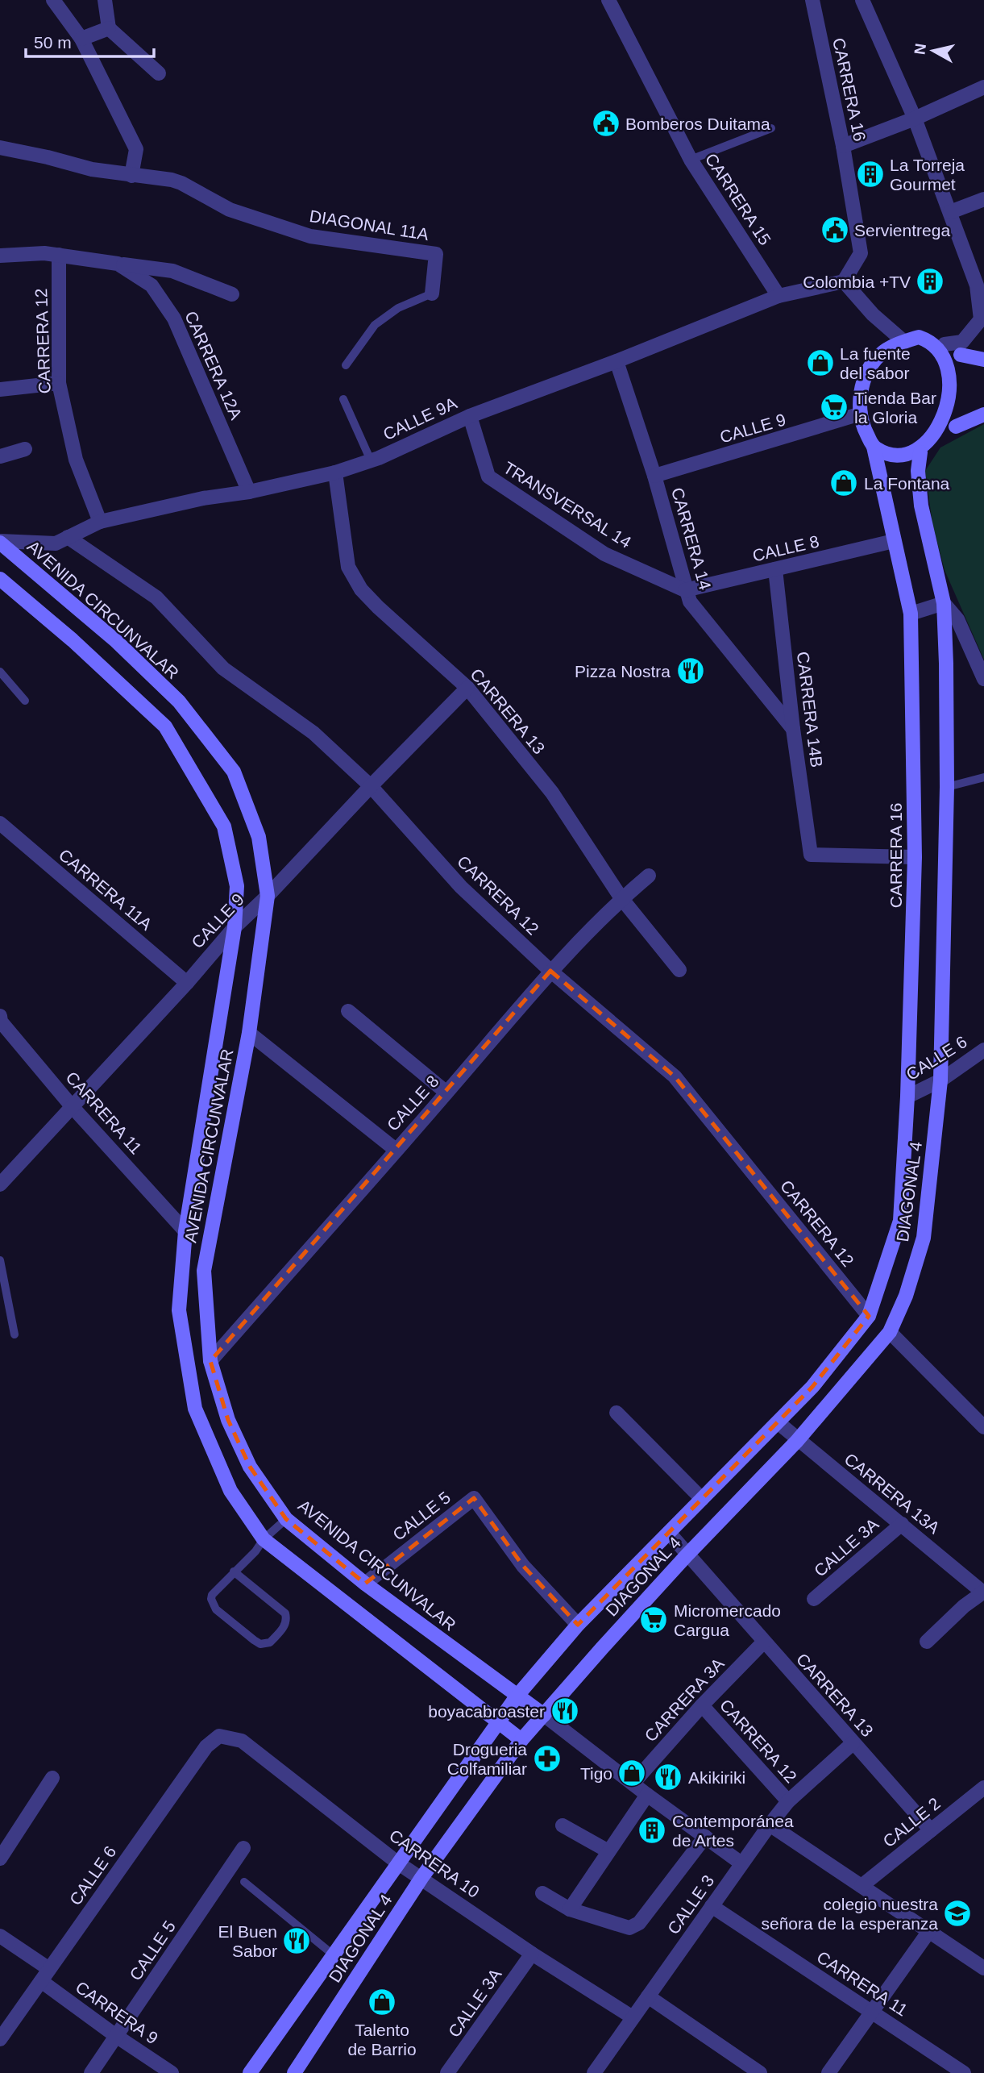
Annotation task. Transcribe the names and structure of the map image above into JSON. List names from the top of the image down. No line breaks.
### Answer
{"streets":{"main road":["CARRERA 16","AVENIDA CIRCUNVALAR","DIAGONAL 4"],"street":["CARRERA 15","DIAGONAL 11A","CARRERA 12","CARRERA 12A","CALLE 9A","CALLE 9","TRANSVERSAL 14","CARRERA 14","CALLE 8","CARRERA 14B","CARRERA 13","CARRERA 11A","CALLE 6","CARRERA 11","CARRERA 13A","CALLE 5","CALLE 3A","CARRERA 3A","CALLE 2","CARRERA 10","CALLE 3","CARRERA 9"]},"crossings":[["CARRERA 16","CALLE 9A"],["CARRERA 16","CALLE 9"],["CARRERA 16","CALLE 8"],["CARRERA 16","CARRERA 14B"],["CARRERA 16","CALLE 6"],["CARRERA 16","DIAGONAL 4"],["CARRERA 15","CALLE 9A"],["CARRERA 12","CARRERA 12A"],["CARRERA 12","CALLE 9A"],["CARRERA 12","CALLE 9"],["CARRERA 12","CALLE 8"],["CARRERA 12","DIAGONAL 4"],["CARRERA 12","CARRERA 3A"],["CARRERA 12","CALLE 3"],["CARRERA 12A","CALLE 9A"],["CALLE 9A","TRANSVERSAL 14"],["CALLE 9A","CARRERA 14"],["CALLE 9A","AVENIDA CIRCUNVALAR"],["CALLE 9A","CARRERA 13"],["CALLE 9","CARRERA 14"],["CALLE 9","AVENIDA CIRCUNVALAR"],["CALLE 9","CARRERA 13"],["CALLE 9","CARRERA 11A"],["CALLE 9","CARRERA 11"],["TRANSVERSAL 14","CARRERA 14"],["TRANSVERSAL 14","CALLE 8"],["CARRERA 14","CALLE 8"],["CARRERA 14","CARRERA 14B"],["CALLE 8","AVENIDA CIRCUNVALAR"],["CALLE 8","CARRERA 14B"],["CALLE 8","CARRERA 13"],["AVENIDA CIRCUNVALAR","CARRERA 11"],["AVENIDA CIRCUNVALAR","DIAGONAL 4"],["AVENIDA CIRCUNVALAR","CALLE 5"],["CARRERA 13","DIAGONAL 4"],["CARRERA 13","CARRERA 3A"],["CARRERA 13","CALLE 2"],["CARRERA 13","CALLE 3"],["CALLE 6","DIAGONAL 4"],["CALLE 6","CARRERA 10"],["CALLE 6","CARRERA 9"],["CARRERA 11","CALLE 3"],["DIAGONAL 4","CARRERA 13A"],["DIAGONAL 4","CALLE 5"],["DIAGONAL 4","CARRERA 10"],["CARRERA 13A","CALLE 3A"],["CALLE 5","CARRERA 9"],["CALLE 3A","CARRERA 10"],["CARRERA 10","CALLE 3"]],"places":{"public building":["Bomberos Duitama","Servientrega"],"building":["La Torreja Gourmet","Colombia +TV","Contemporánea de Artes"],"shop":["La fuente del sabor","La Fontana","Tigo","Talento de Barrio"],"supermarket":["Tienda Bar la Gloria","Micromercado Cargua"],"restaurant":["Pizza Nostra","boyacabroaster","Akikiriki","El Buen Sabor"],"pharmacy":["Drogueria Colfamiliar"],"school or university":["colegio nuestra señora de la esperanza"]},"scale_bar":"50 m","north":"left"}
